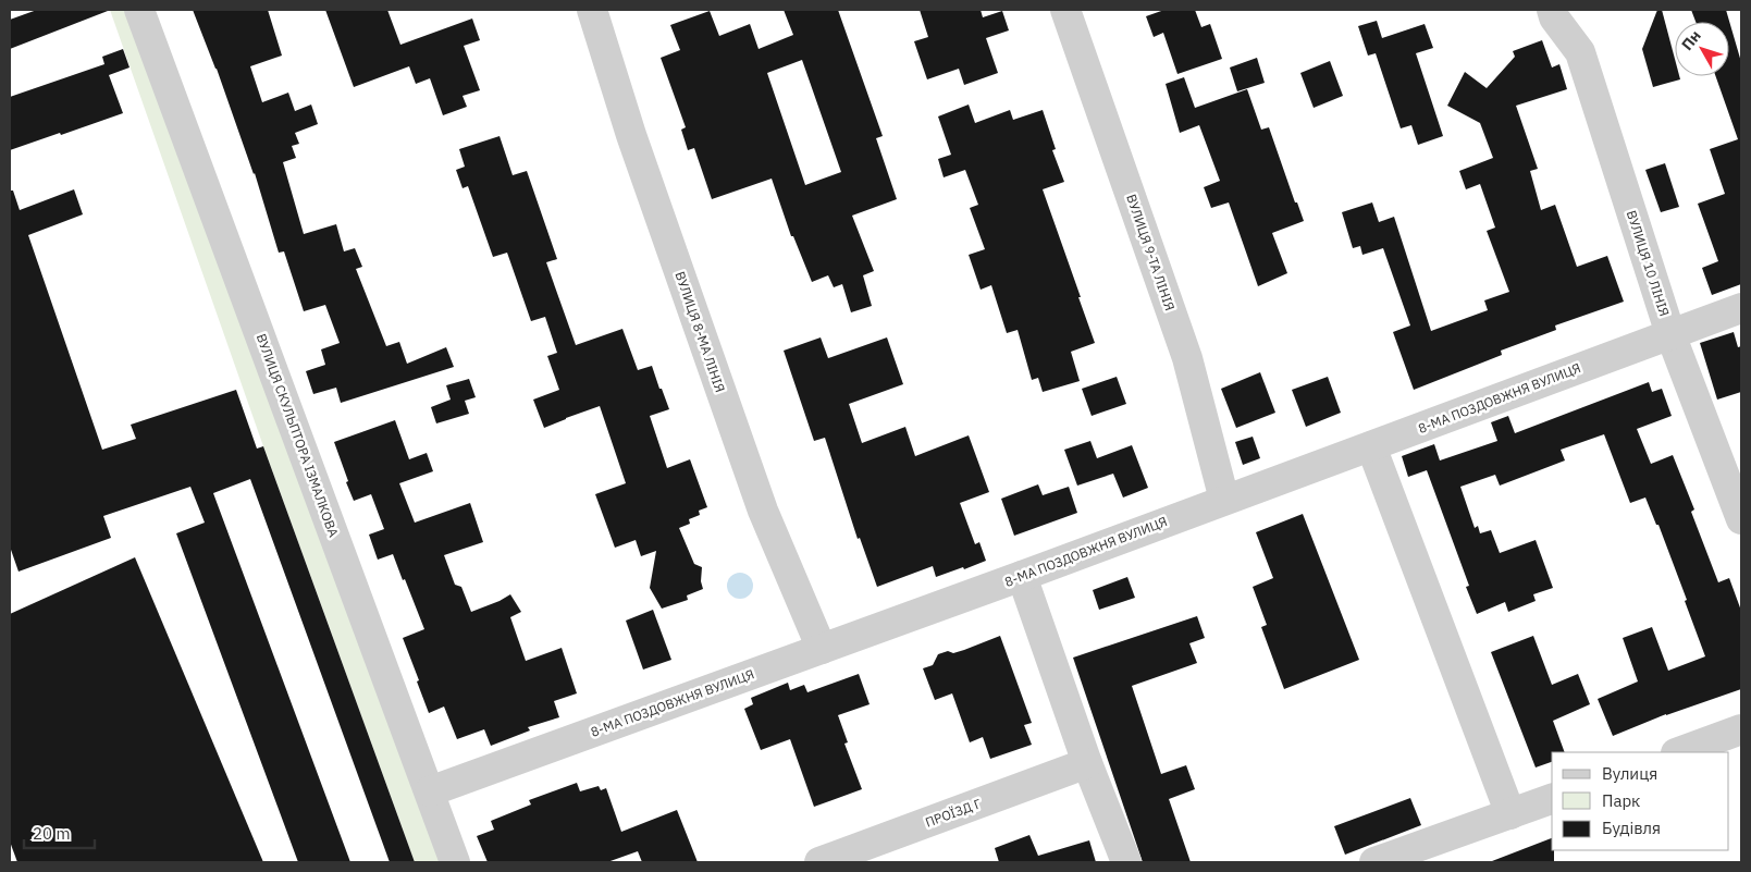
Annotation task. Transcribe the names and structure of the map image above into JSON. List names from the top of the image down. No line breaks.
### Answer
{"streets":{"street":["ВУЛИЦЯ 9-ТА ЛІНІЯ","ВУЛИЦЯ 10 ЛІНІЯ","ВУЛИЦЯ 8-МА ЛІНІЯ","8-МА ПОЗДОВЖНЯ ВУЛИЦЯ","ВУЛИЦЯ СКУЛЬПТОРА ІЗМАЛКОВА","ПРОЇЗД Г"]},"crossings":[["ВУЛИЦЯ 9-ТА ЛІНІЯ","8-МА ПОЗДОВЖНЯ ВУЛИЦЯ"],["ВУЛИЦЯ 10 ЛІНІЯ","8-МА ПОЗДОВЖНЯ ВУЛИЦЯ"],["ВУЛИЦЯ 8-МА ЛІНІЯ","8-МА ПОЗДОВЖНЯ ВУЛИЦЯ"],["8-МА ПОЗДОВЖНЯ ВУЛИЦЯ","ВУЛИЦЯ СКУЛЬПТОРА ІЗМАЛКОВА"]],"legend":["Вулиця","Парк","Будівля"],"scale_bar":"20 m","north":"top left"}
